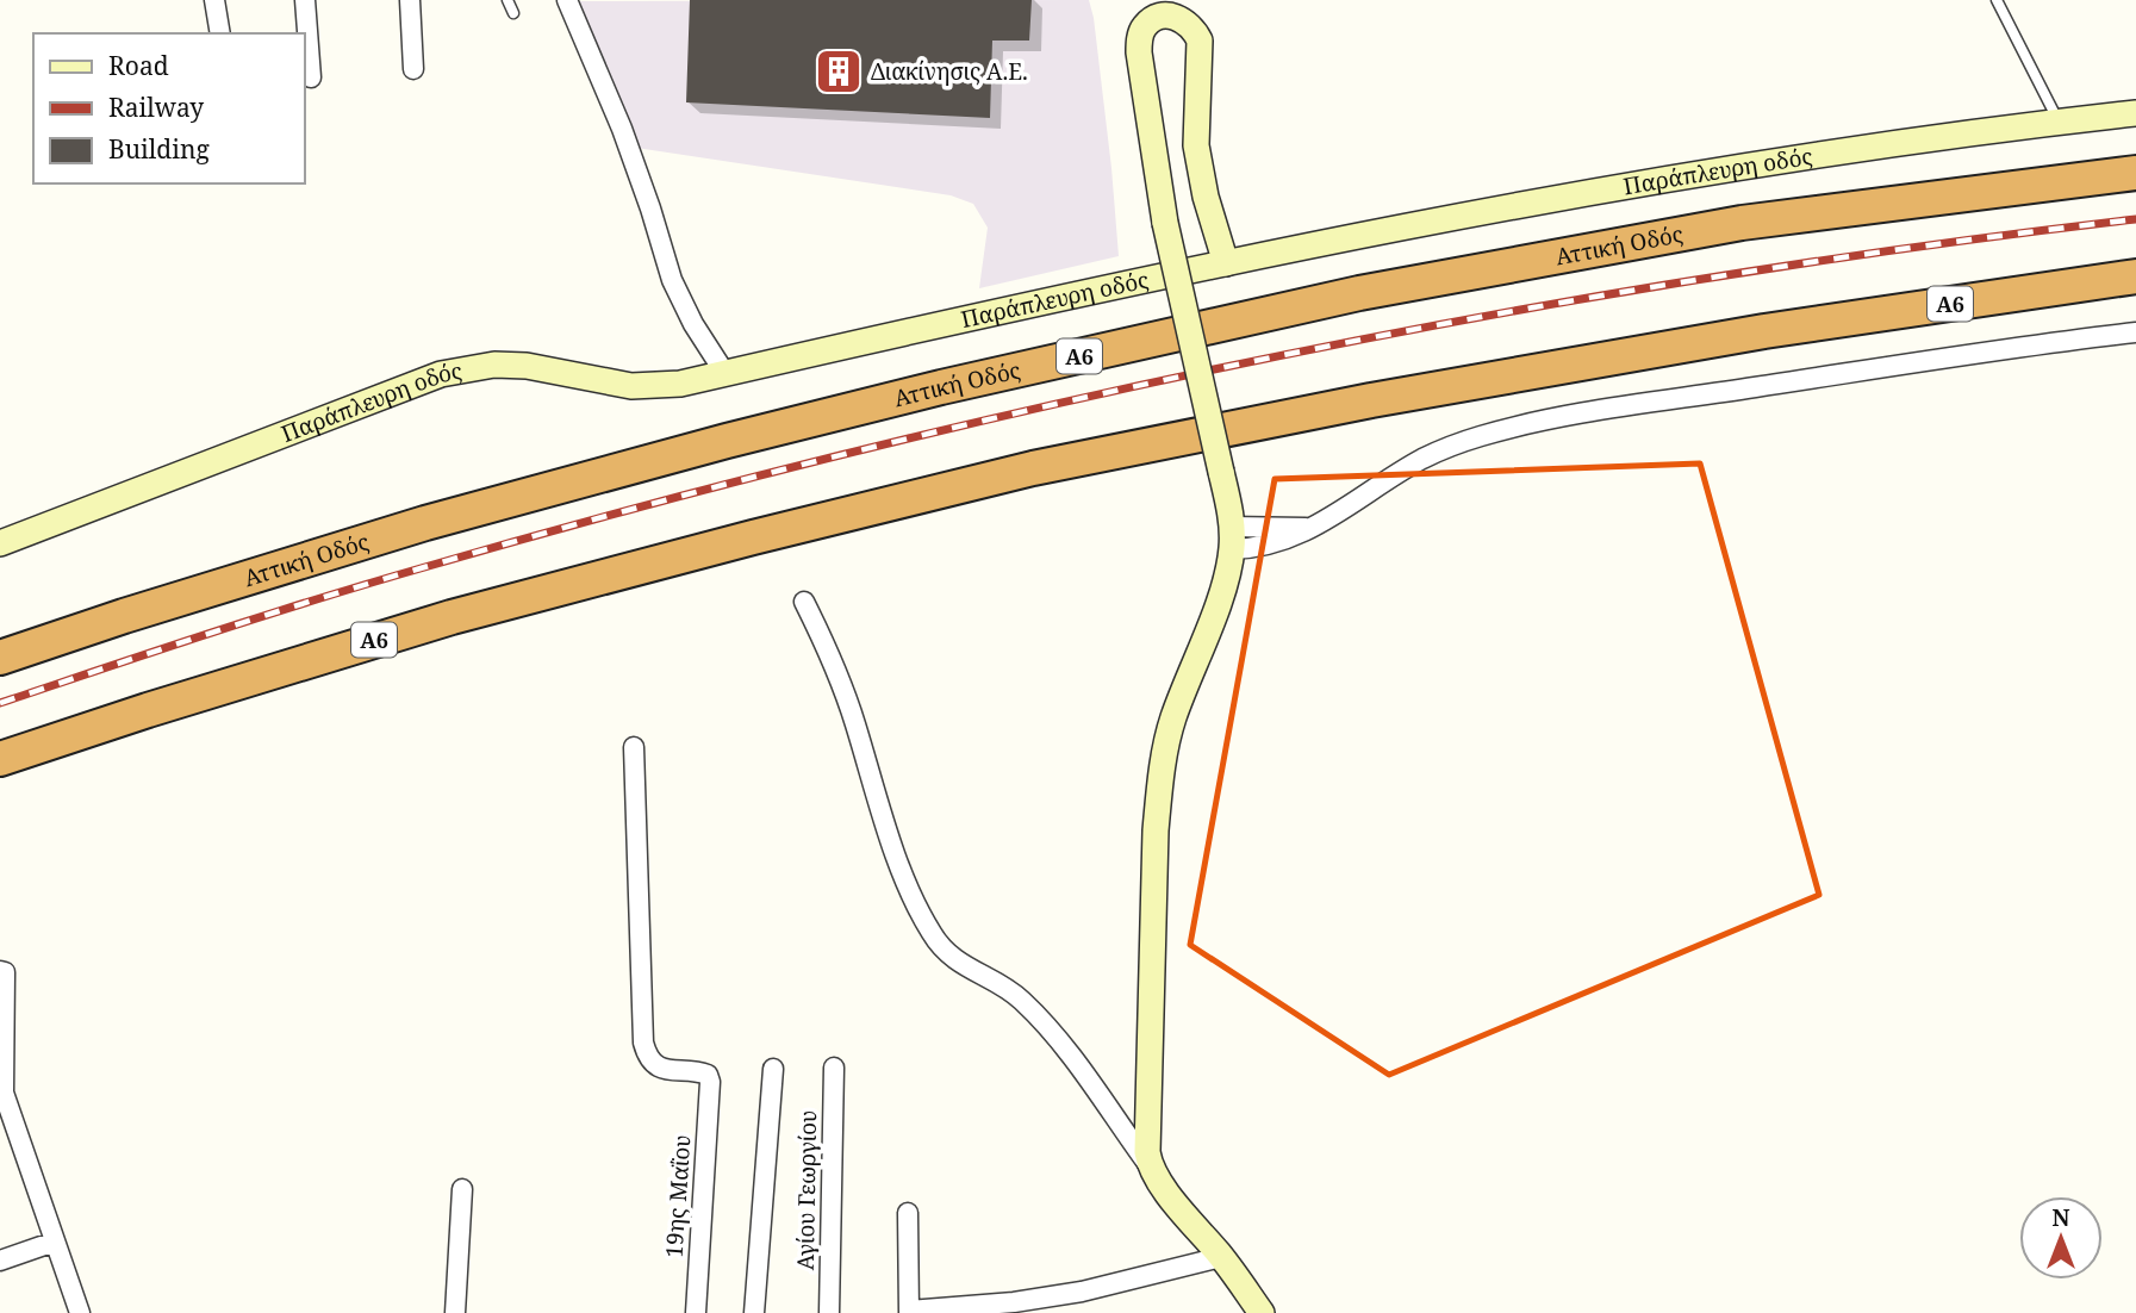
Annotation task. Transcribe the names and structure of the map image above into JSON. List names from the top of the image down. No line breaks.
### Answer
{"streets":{"highway":["Αττική Οδός","Α6"],"street":["Παράπλευρη οδός","Αγίου Γεωργίου","19ης Μαΐου"]},"places":{"building":["Διακίνησις Α.Ε."]},"legend":["Road","Railway","Building"],"north":"top"}
